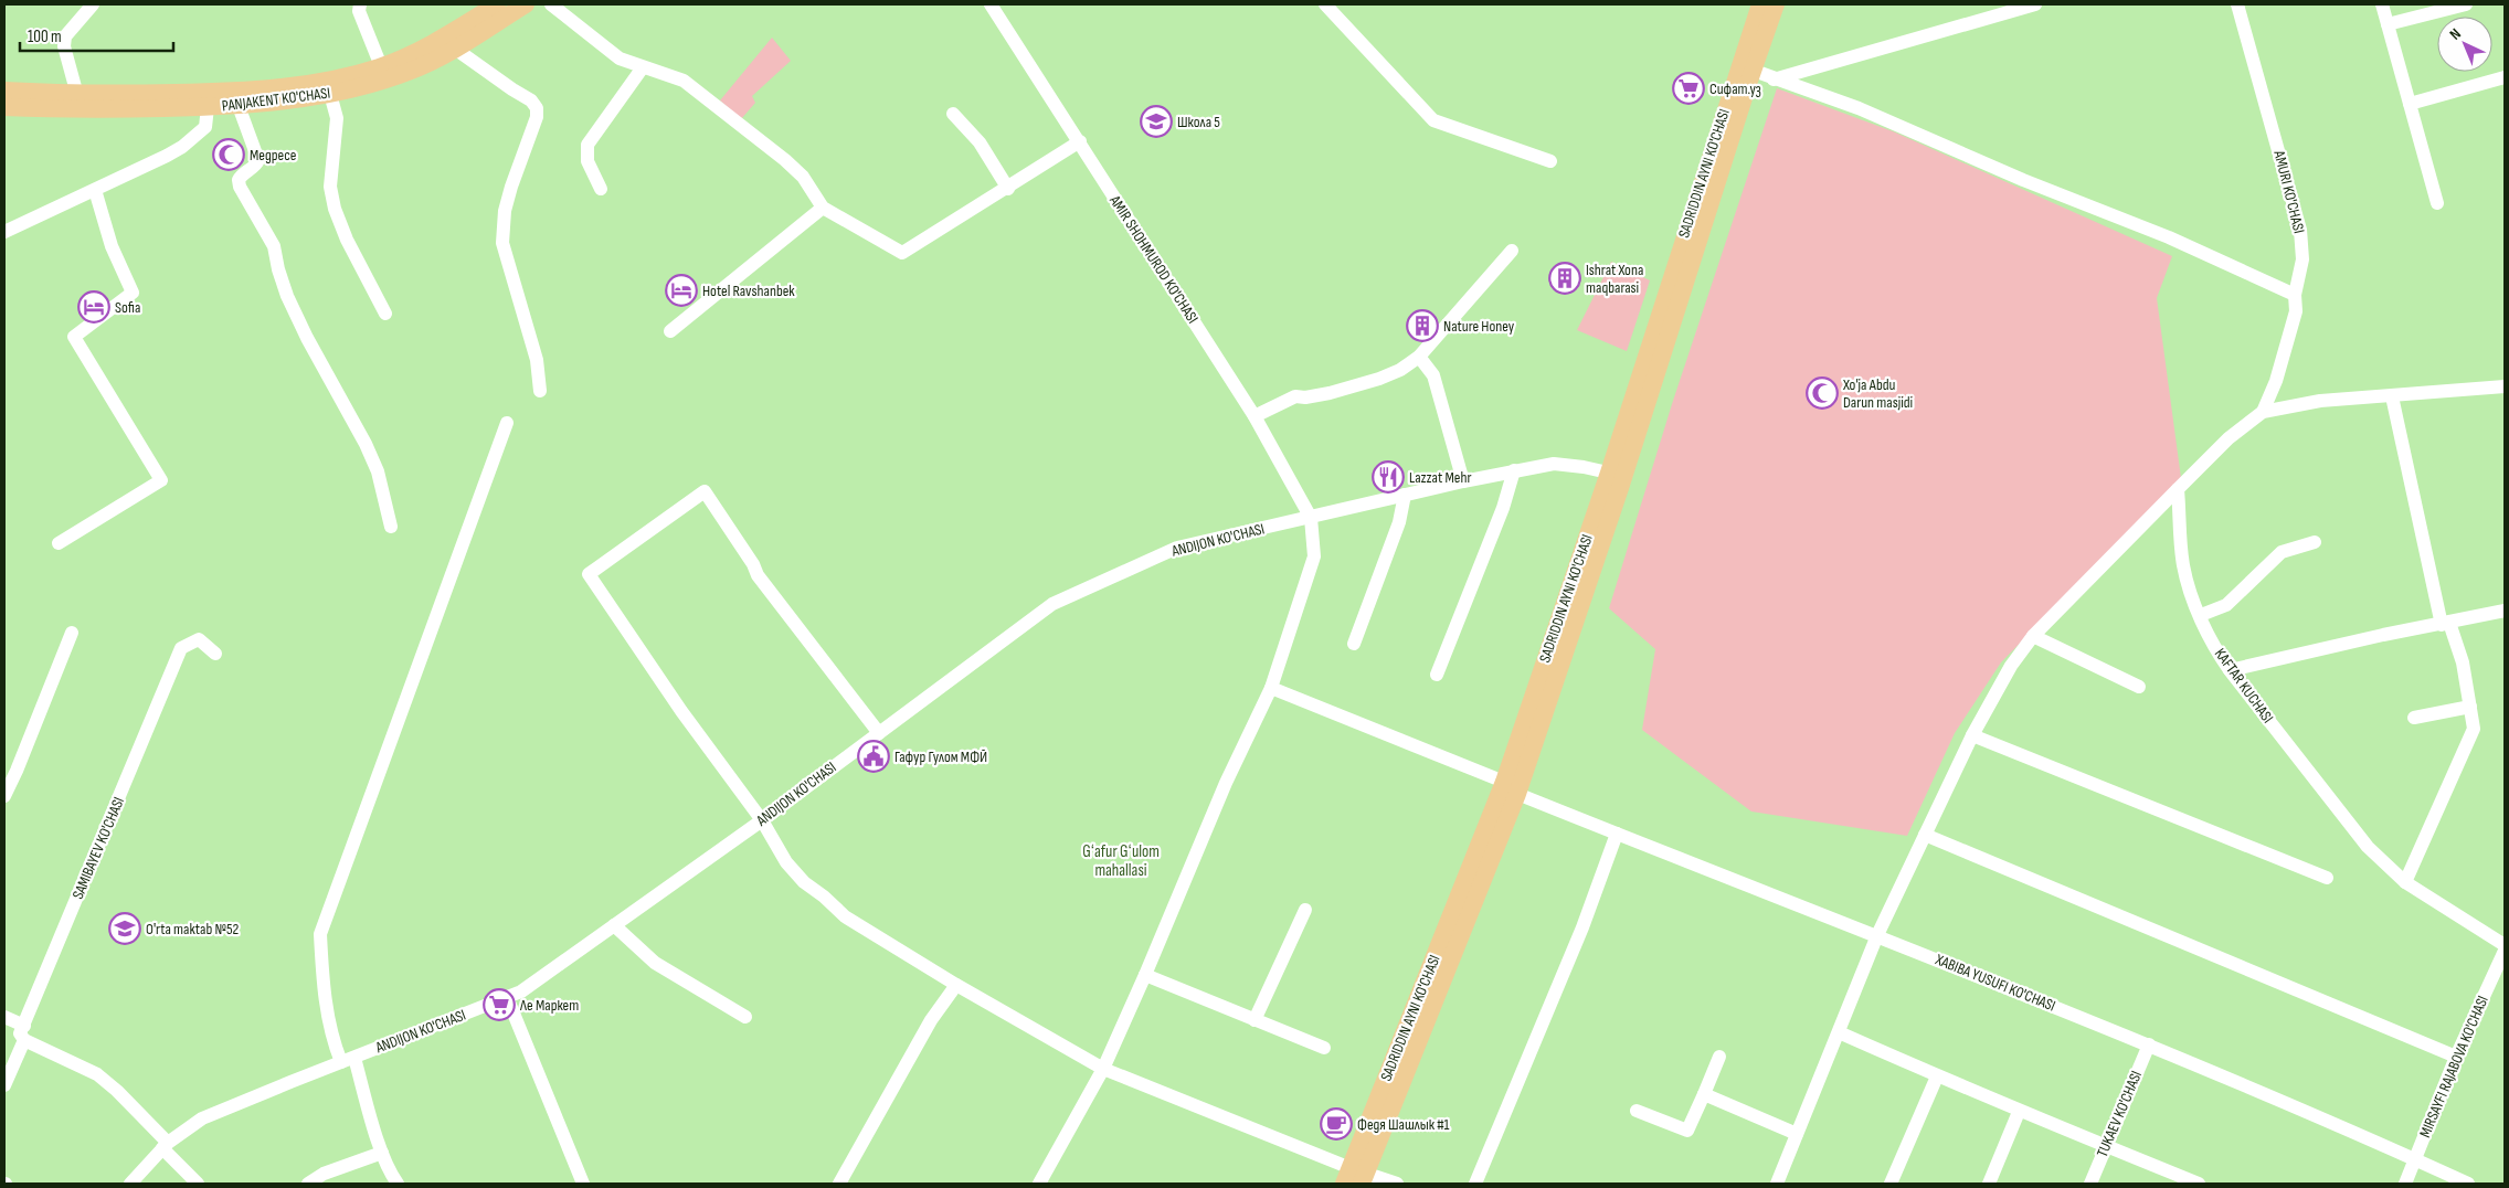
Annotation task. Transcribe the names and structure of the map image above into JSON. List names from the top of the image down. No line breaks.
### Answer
{"streets":{"main road":["PANJAKENT KO'CHASI","SADRIDDIN AYNI KO'CHASI"],"street":["AMURI KO'CHASI","AMIR SHOHMUROD KO'CHASI","ANDIJON KO'CHASI","KAFTAR KUCHASI","SAMIBAYEV KO'CHASI","XABIBA YUSUFI KO'CHASI","MIRSAYFI RAJABOVA KO'CHASI","TUKAEV KO'CHASI"]},"crossings":[["SADRIDDIN AYNI KO'CHASI","ANDIJON KO'CHASI"],["SADRIDDIN AYNI KO'CHASI","XABIBA YUSUFI KO'CHASI"],["AMIR SHOHMUROD KO'CHASI","ANDIJON KO'CHASI"],["XABIBA YUSUFI KO'CHASI","MIRSAYFI RAJABOVA KO'CHASI"],["XABIBA YUSUFI KO'CHASI","TUKAEV KO'CHASI"]],"districts":["Gʻafur Gʻulom mahallasi"],"places":{"supermarket":["Сифат.уз","Ле Маркет"],"school or university":["Школа 5","O'rta maktab №52"],"mosque":["Медресе","Xo'ja Abdu Darun masjidi"],"building":["Ishrat Хоnа mаqbаrasi","Nature Honey"],"hotel":["Hotel Ravshanbek","Sofia"],"restaurant":["Lazzat Mehr"],"public building":["Гафур Гулом МФЙ"],"cafe":["Федя Шашлык #1"]},"scale_bar":"100 m","north":"top left"}
